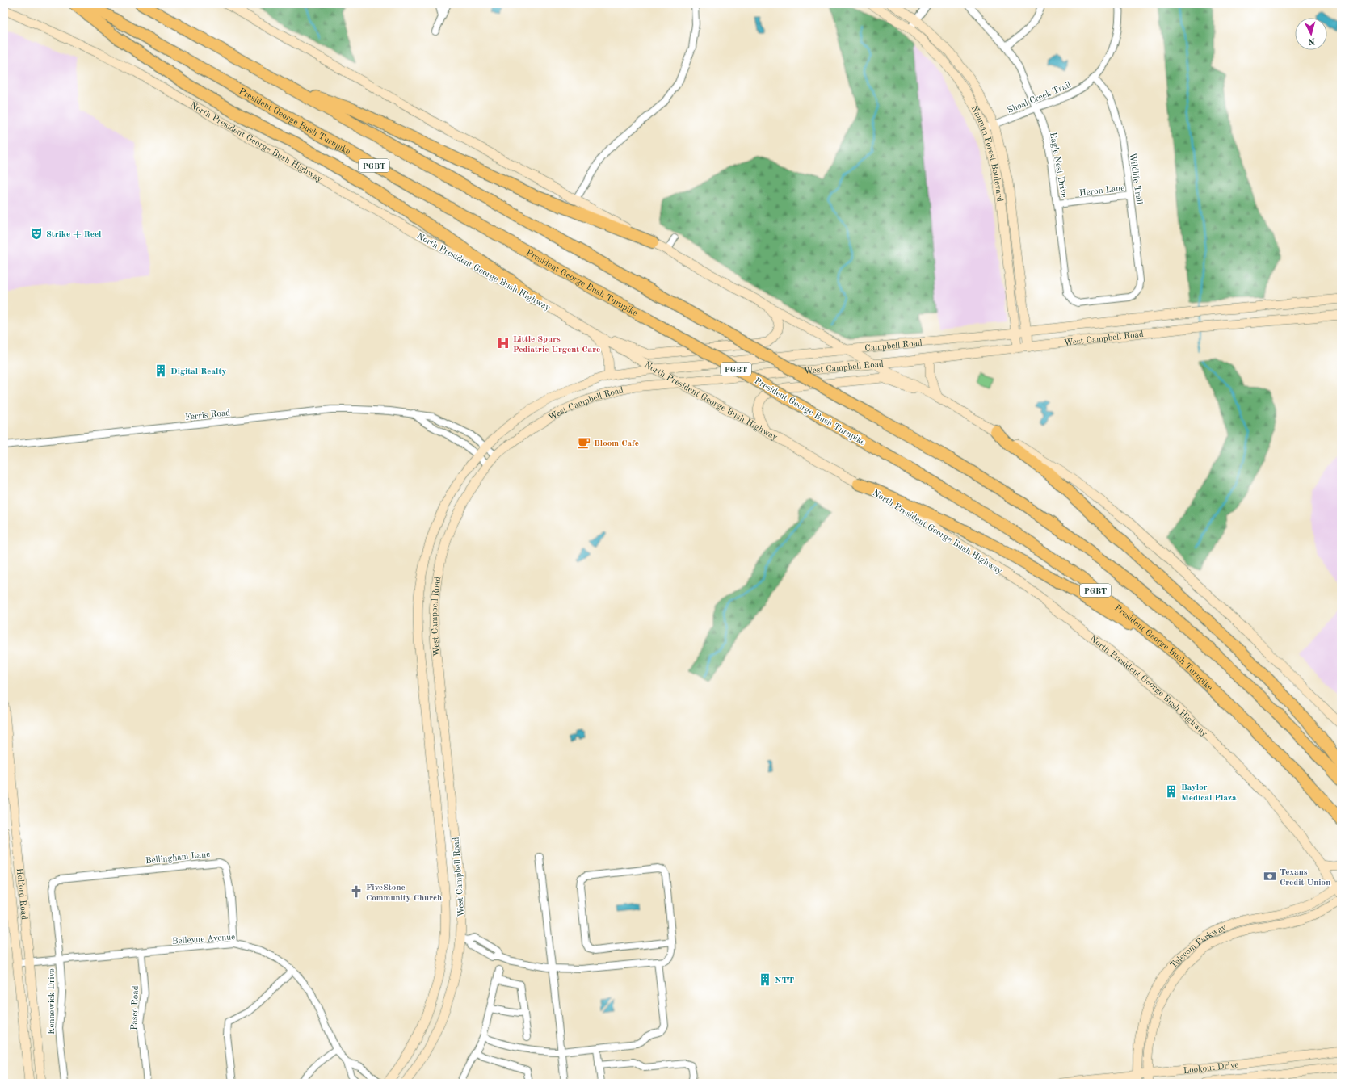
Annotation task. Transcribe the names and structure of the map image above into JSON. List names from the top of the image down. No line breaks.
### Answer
{"streets":{"highway":["President George Bush Turnpike","PGBT"],"main road":["North President George Bush Highway","Naaman Forest Boulevard","West Campbell Road","Campbell Road","Holford Road","Telecom Parkway","Lookout Drive"],"street":["Shoal Creek Trail","Eagle Nest Drive","Wildlife Trail","Heron Lane","Ferris Road","Bellingham Lane","Bellevue Avenue","Kennewick Drive","Pasco Road"]},"crossings":[["Shoal Creek Trail","Naaman Forest Boulevard"],["Shoal Creek Trail","Eagle Nest Drive"],["Shoal Creek Trail","Wildlife Trail"],["North President George Bush Highway","West Campbell Road"],["North President George Bush Highway","Telecom Parkway"],["Naaman Forest Boulevard","West Campbell Road"],["Eagle Nest Drive","Wildlife Trail"],["Eagle Nest Drive","Heron Lane"],["Wildlife Trail","Heron Lane"],["West Campbell Road","Campbell Road"],["West Campbell Road","Ferris Road"],["Bellingham Lane","Bellevue Avenue"],["Bellingham Lane","Kennewick Drive"],["Holford Road","Bellevue Avenue"],["Bellevue Avenue","Kennewick Drive"],["Bellevue Avenue","Pasco Road"],["Telecom Parkway","Lookout Drive"]],"places":{"theatre":["Strike + Reel"],"hospital":["Little Spurs Pediatric Urgent Care"],"building":["Digital Realty","Baylor Medical Plaza","NTT"],"cafe":["Bloom Cafe"],"bank":["Texans Credit Union"],"church":["FiveStone Community Church"]},"north":"bottom"}
